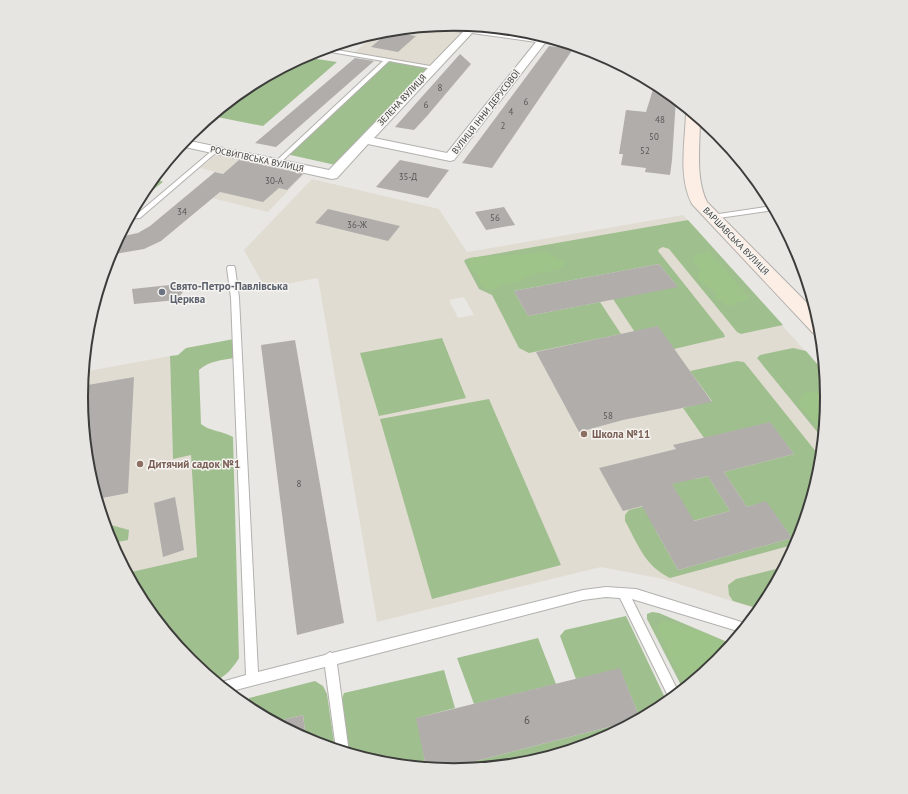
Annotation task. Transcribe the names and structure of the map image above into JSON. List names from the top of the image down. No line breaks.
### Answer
{"streets":{"street":["ЗЕЛЕНА ВУЛИЦЯ","ВУЛИЦЯ ІННИ ДЕРУСОВОЇ","РОСВИГІВСЬКА ВУЛИЦЯ","ВАРШАВСЬКА ВУЛИЦЯ"]},"crossings":[["ЗЕЛЕНА ВУЛИЦЯ","ВУЛИЦЯ ІННИ ДЕРУСОВОЇ"],["ЗЕЛЕНА ВУЛИЦЯ","РОСВИГІВСЬКА ВУЛИЦЯ"]],"places":["Свято-Петро-Павлівська Церква","Школа №11","Дитячий садок №1"],"house_numbers":["8","6","6","4","48","2","50","52","35-Д","30-А","34","56","36-Ж","58","8","6"]}
